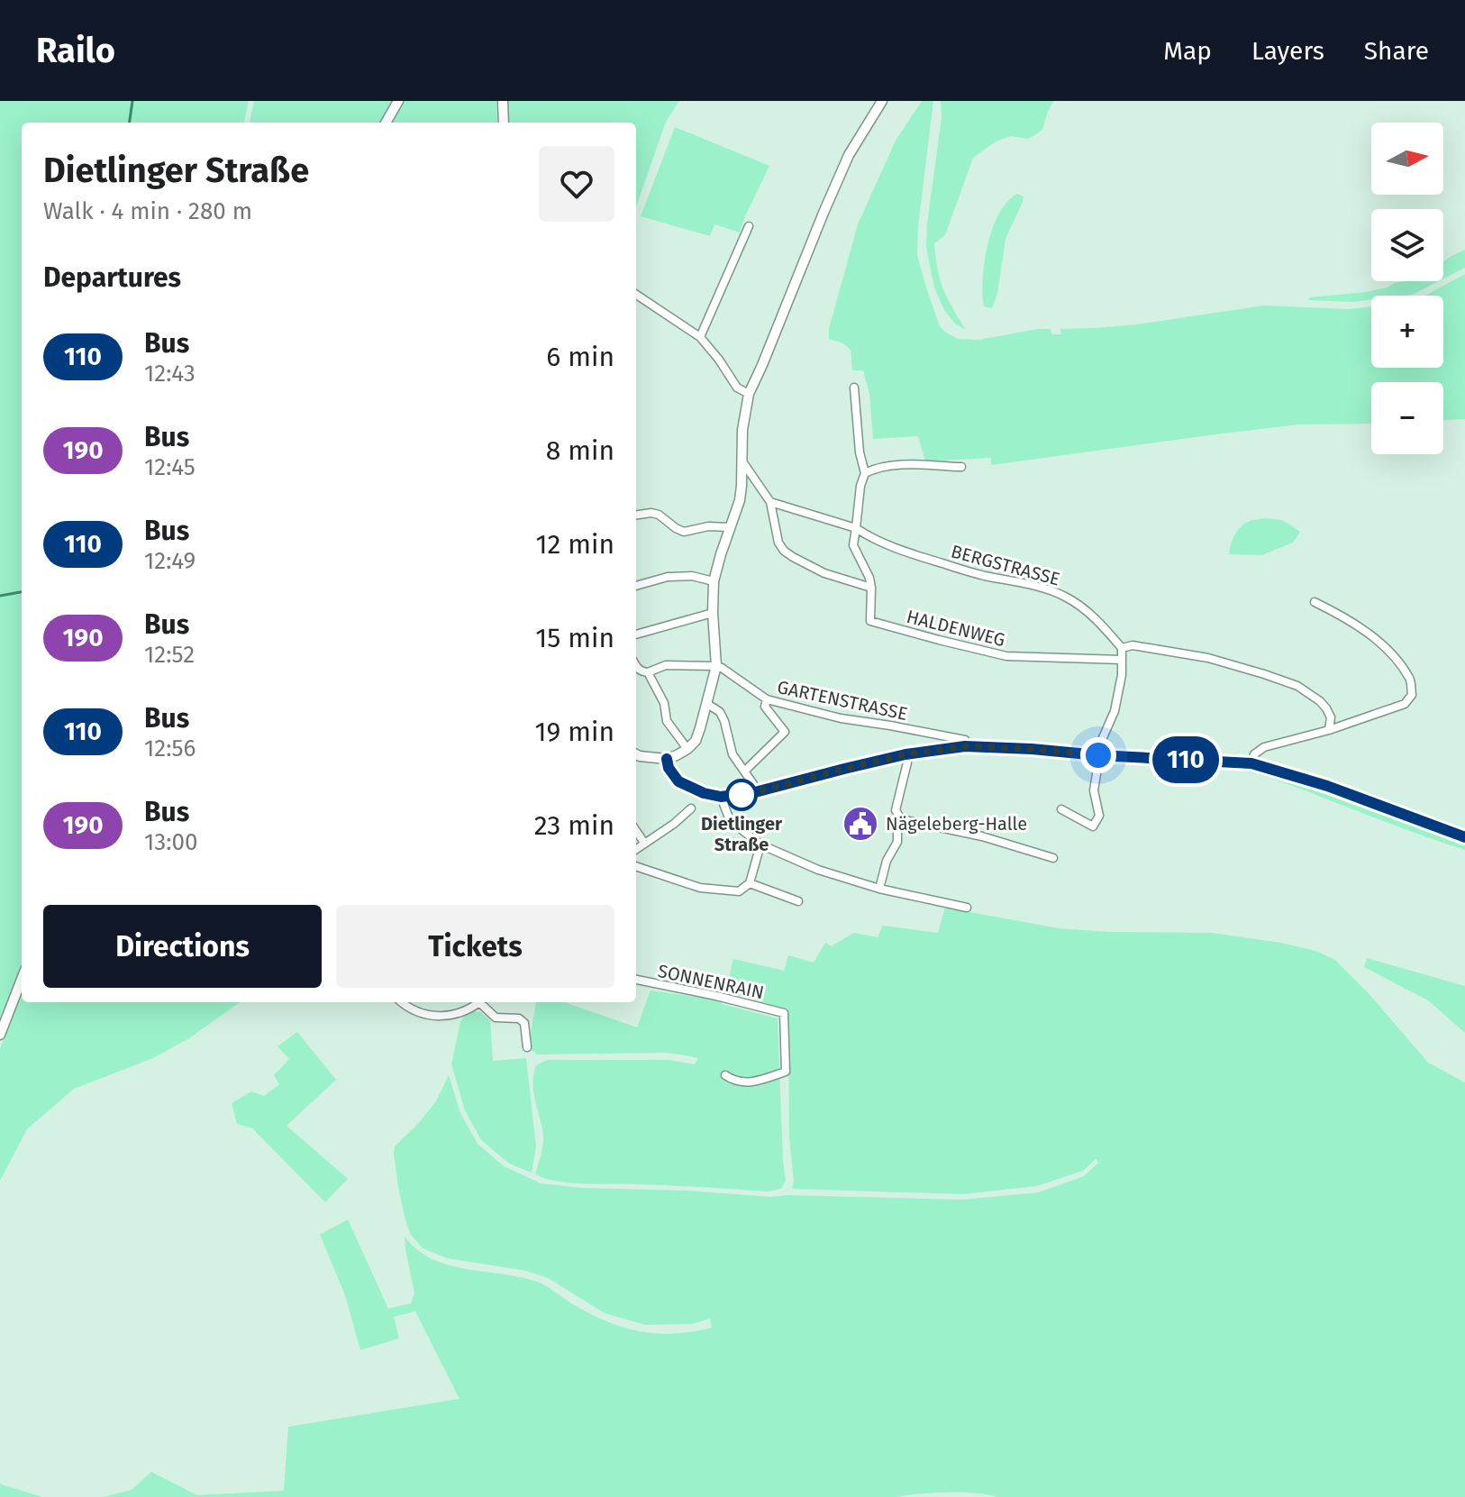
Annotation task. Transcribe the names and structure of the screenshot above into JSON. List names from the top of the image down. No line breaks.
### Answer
{"streets":{"street":["BERGSTRASSE","HALDENWEG","GARTENSTRASSE","SONNENRAIN"]},"places":{"other":["Dietlinger Straße"],"public building":["Nägeleberg-Halle"]},"lines":["bus line 110"],"north":"right","page":{"header":"Railo","nav":["Map","Layers","Share"],"on_map":"110","map_buttons":["+","−"],"heading":[["Dietlinger Straße","Walk · 4 min · 280 m"],"Departures"],"list":[{"mark":"110","name":"Bus","note":"12:43","value":"6 min"},{"mark":"190","name":"Bus","note":"12:45","value":"8 min"},{"mark":"110","name":"Bus","note":"12:49","value":"12 min"},{"mark":"190","name":"Bus","note":"12:52","value":"15 min"},{"mark":"110","name":"Bus","note":"12:56","value":"19 min"},{"mark":"190","name":"Bus","note":"13:00","value":"23 min"}],"buttons":["Directions","Tickets"]}}
